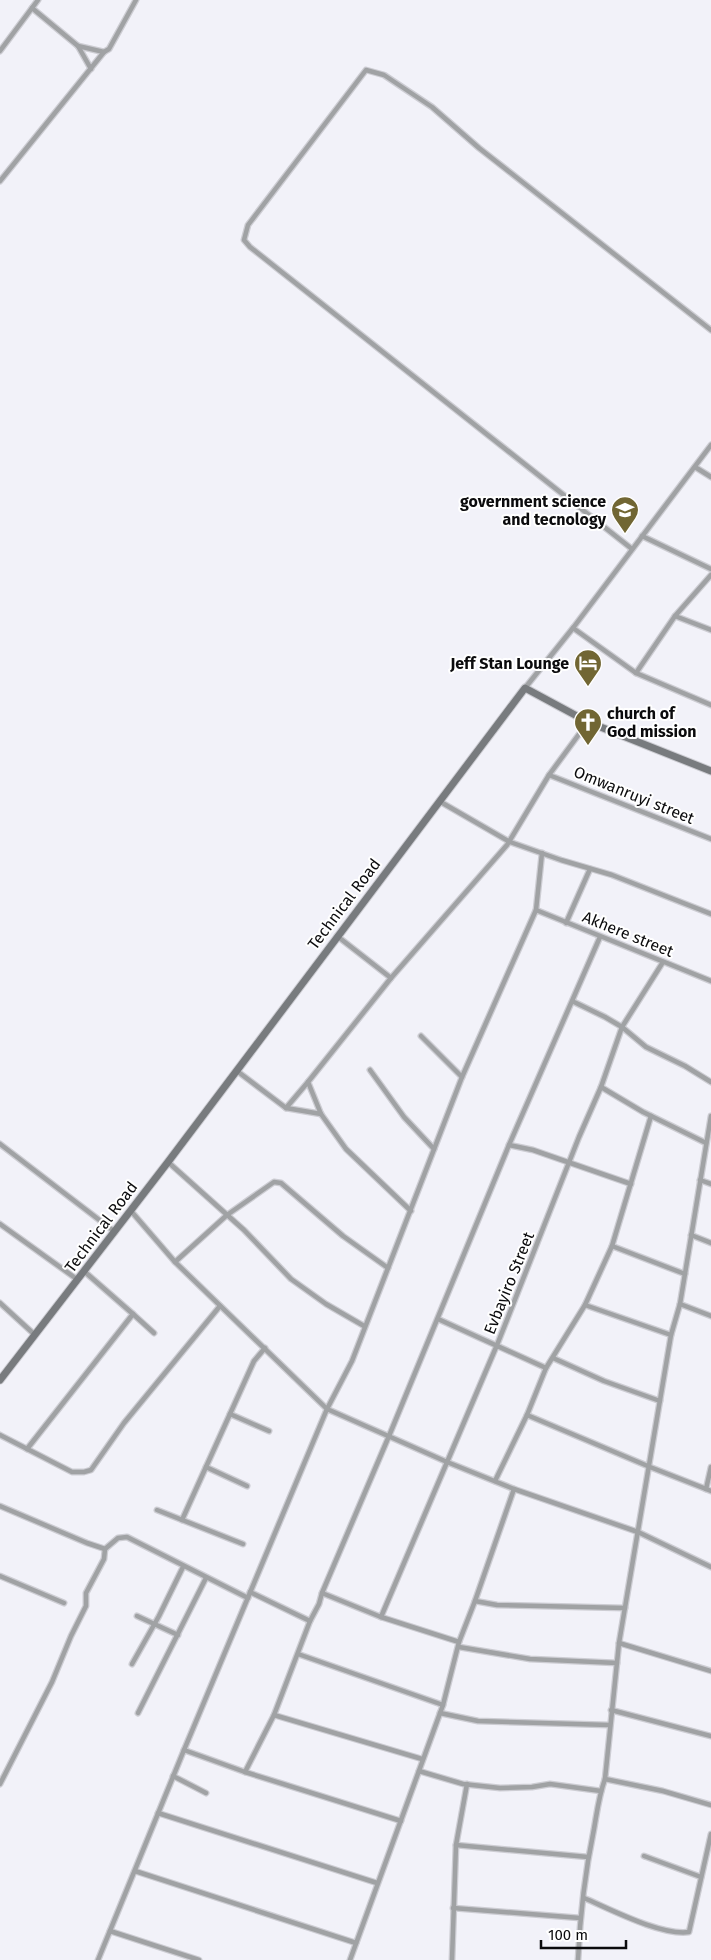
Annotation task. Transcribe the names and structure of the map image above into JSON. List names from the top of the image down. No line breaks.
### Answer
{"streets":{"street":["Omwanruyi street","Technical Road","Akhere street","Evbayiro Street"]},"crossings":[["Akhere street","Evbayiro Street"]],"places":{"school or university":["government science and tecnology"],"hotel":["Jeff Stan Lounge"],"church":["church of God mission"]},"scale_bar":"100 m"}
